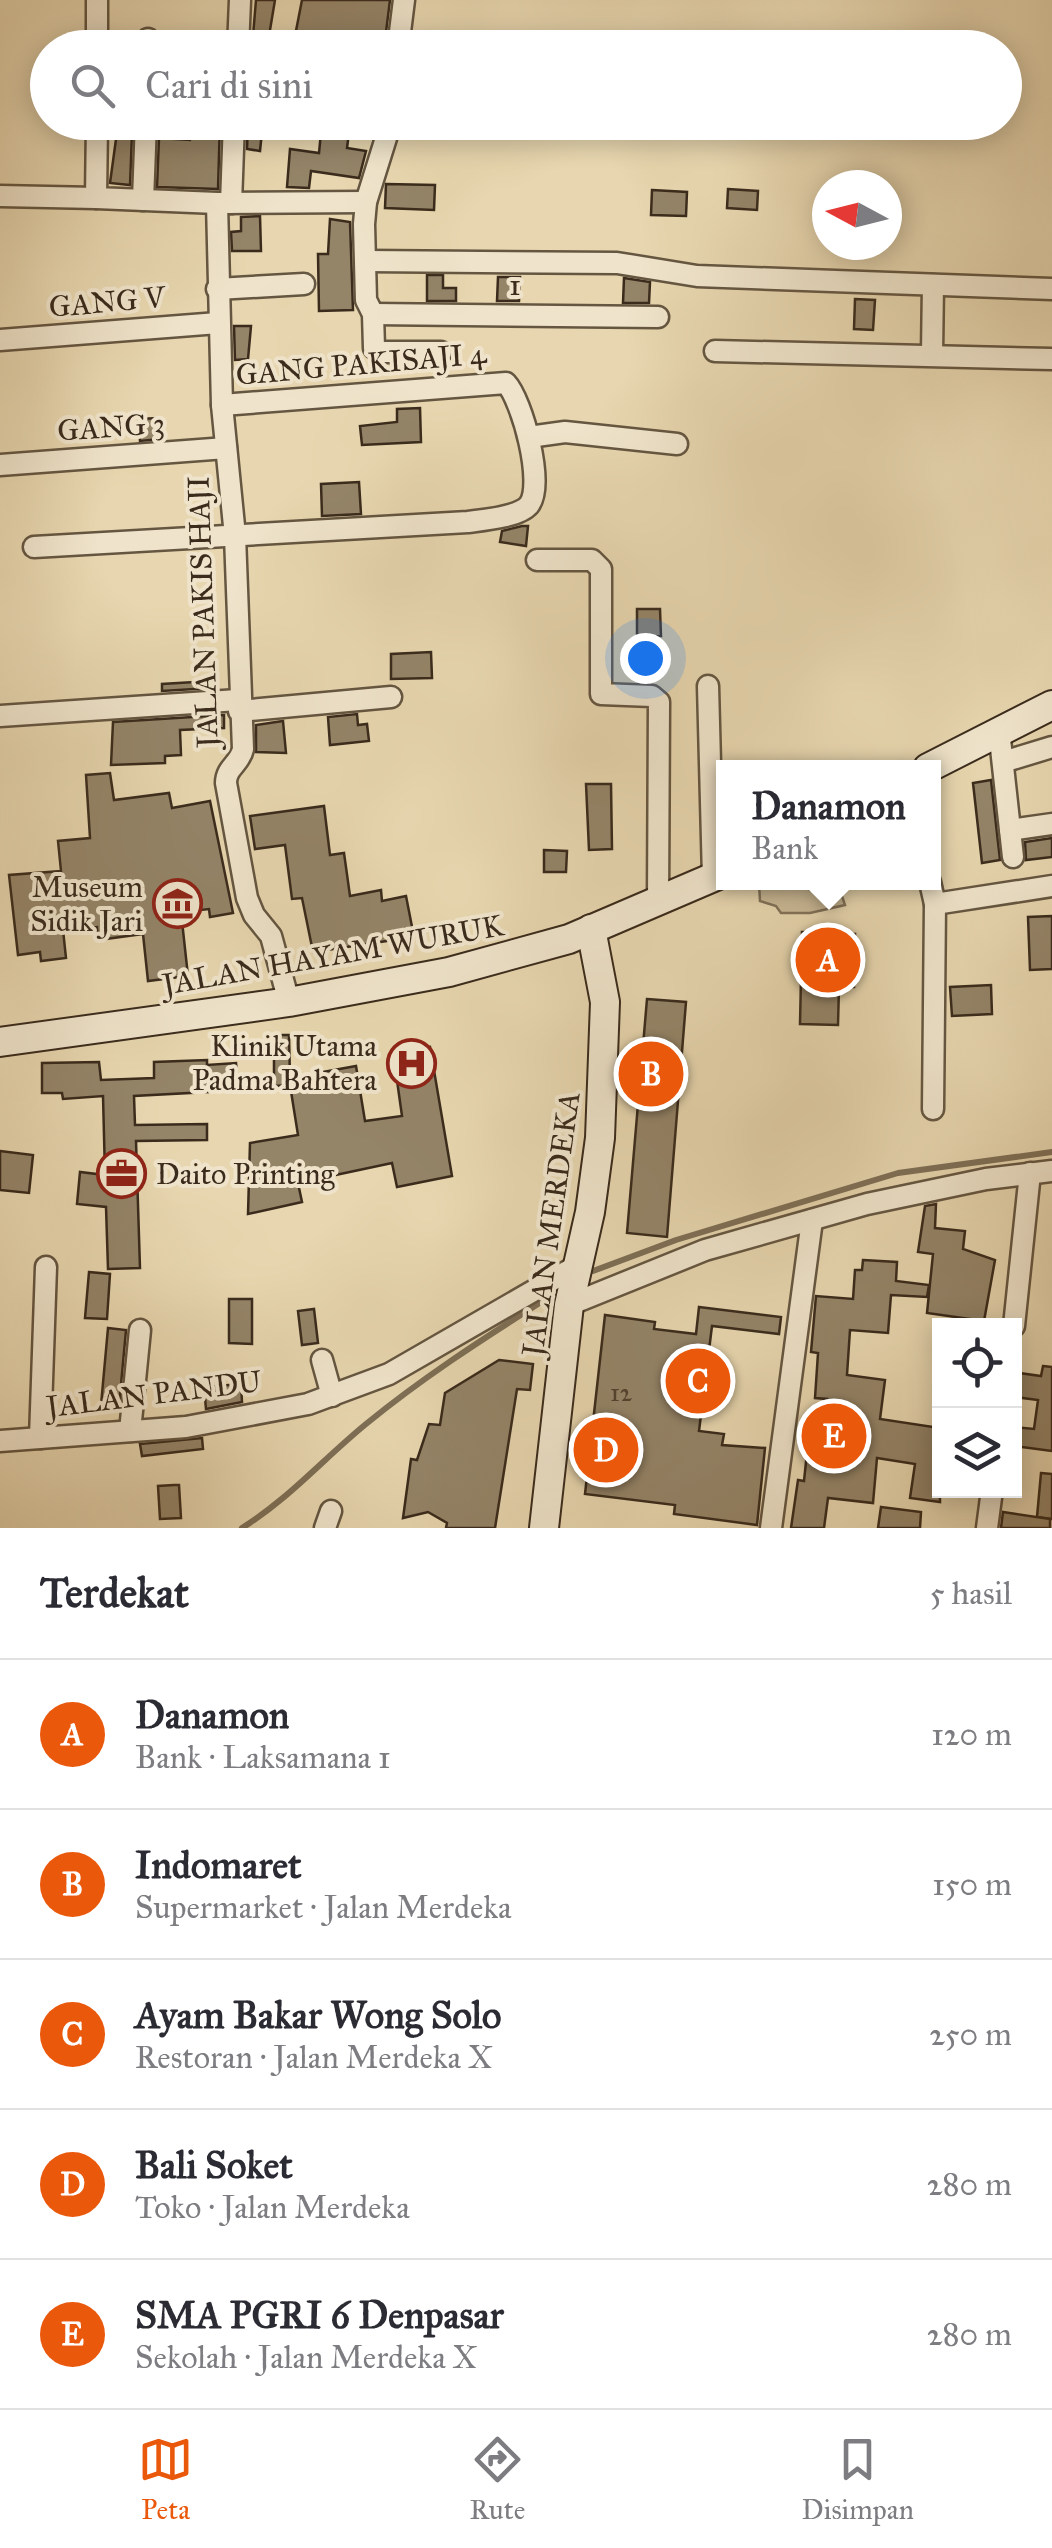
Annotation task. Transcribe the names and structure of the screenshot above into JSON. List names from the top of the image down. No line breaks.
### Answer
{"streets":{"main road":["JALAN HAYAM WURUK","JALAN MERDEKA"],"street":["1","GANG V","GANG PAKISAJI 4","GANG 3","JALAN PAKIS HAJI","JALAN PANDU"]},"crossings":[["GANG V","JALAN PAKIS HAJI"],["GANG PAKISAJI 4","JALAN PAKIS HAJI"],["GANG 3","JALAN PAKIS HAJI"],["JALAN PAKIS HAJI","JALAN HAYAM WURUK"],["JALAN HAYAM WURUK","JALAN MERDEKA"],["JALAN MERDEKA","JALAN PANDU"]],"places":{"museum":["Museum Sidik Jari"],"hospital":["Klinik Utama Padma Bahtera"],"office":["Daito Printing"]},"house_numbers":["12"],"north":"left","page":{"search":"Cari di sini","popup":["Danamon","Bank"],"pins":["A","B","C","E","D"],"heading":["Terdekat","5 hasil"],"list":[{"mark":"A","name":"Danamon","note":"Bank · Laksamana 1","value":"120 m"},{"mark":"B","name":"Indomaret","note":"Supermarket · Jalan Merdeka","value":"150 m"},{"mark":"C","name":"Ayam Bakar Wong Solo","note":"Restoran · Jalan Merdeka X","value":"250 m"},{"mark":"D","name":"Bali Soket","note":"Toko · Jalan Merdeka","value":"280 m"},{"mark":"E","name":"SMA PGRI 6 Denpasar","note":"Sekolah · Jalan Merdeka X","value":"280 m"}],"nav":["Peta","Rute","Disimpan"]}}
